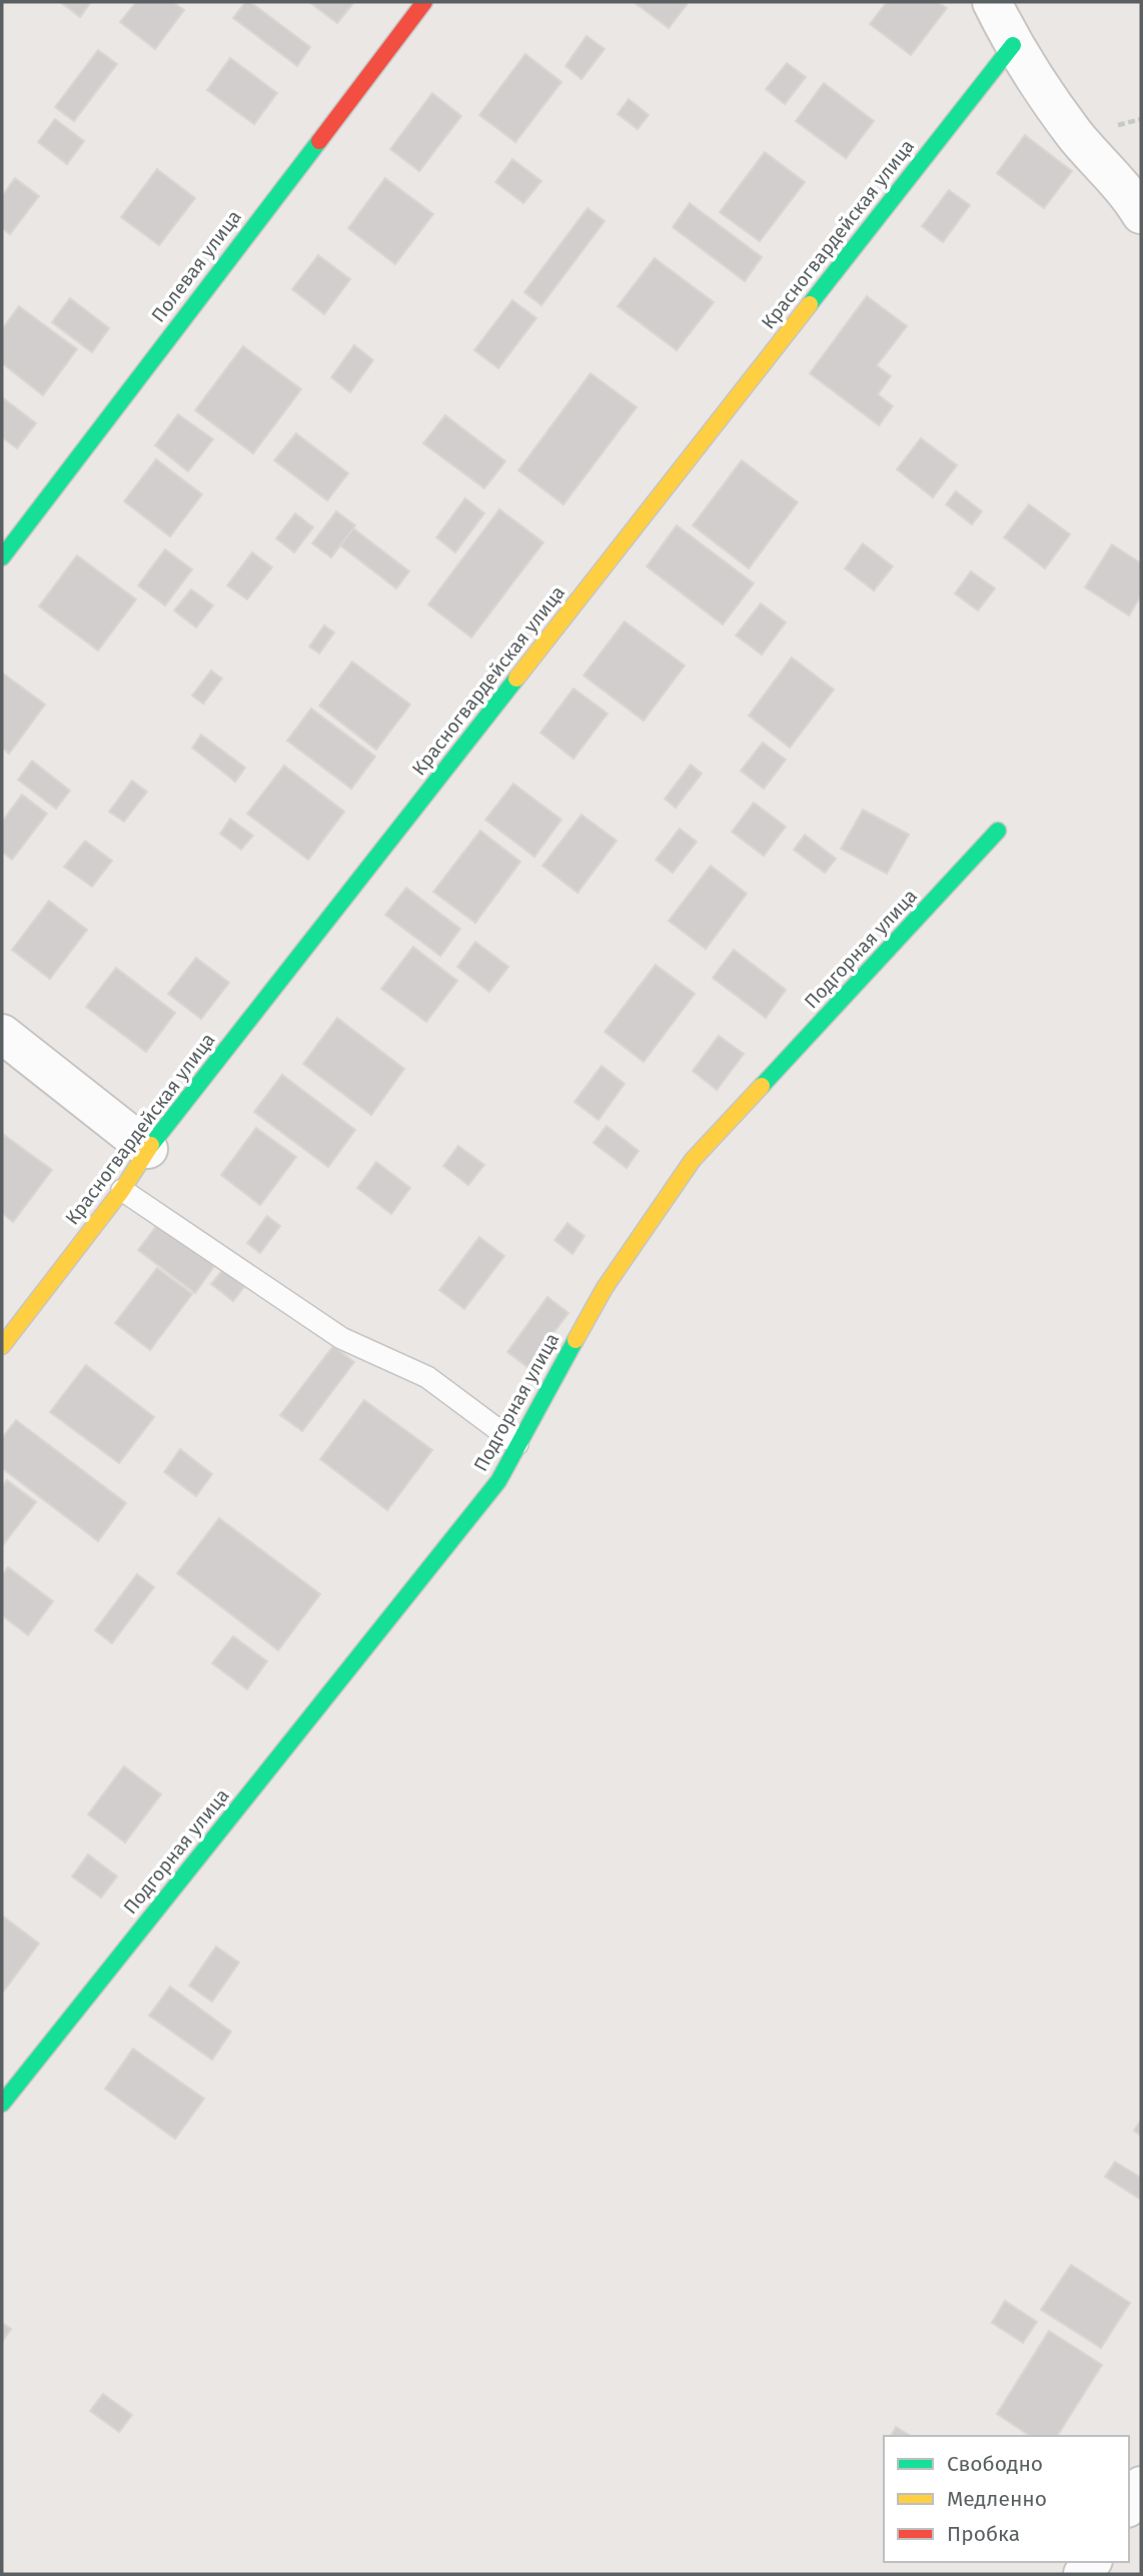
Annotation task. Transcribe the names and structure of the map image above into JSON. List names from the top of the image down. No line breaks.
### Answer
{"streets":{"street":["Красногвардейская улица","Полевая улица","Подгорная улица"]},"legend":["Свободно","Медленно","Пробка"]}
